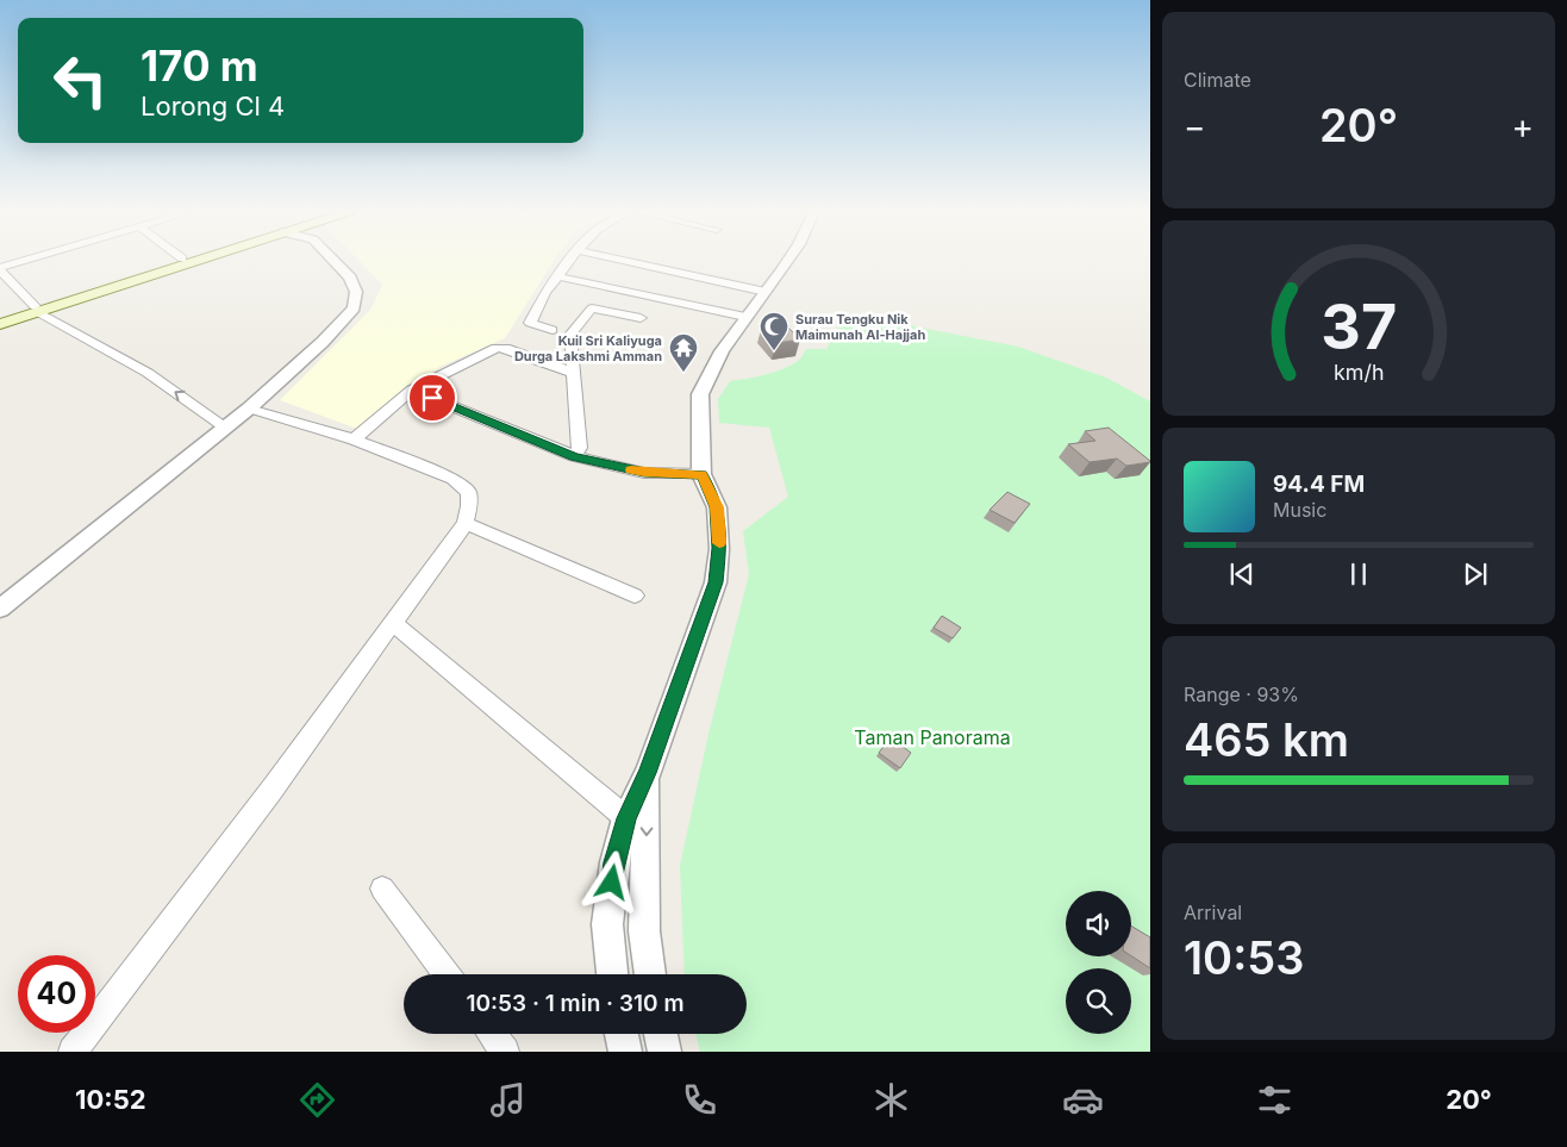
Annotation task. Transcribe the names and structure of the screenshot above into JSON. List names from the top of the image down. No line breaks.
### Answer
{"parks":["Taman Panorama"],"places":{"mosque":["Surau Tengku Nik Maimunah Al-Hajjah"],"temple":["Kuil Sri Kaliyuga Durga Lakshmi Amman"]},"page":{"tile":["Climate",["Range · 93%","465 km"],["Arrival","10:53"]],"turn":["170 m","Lorong Cl 4"],"heat":["−","20°","+"],"song":["94.4 FM","Music"],"limit":"40","trip":"10:53 · 1 min · 310 m","tabs":["10:52","20°"],"gauge":["37","km/h"]}}
